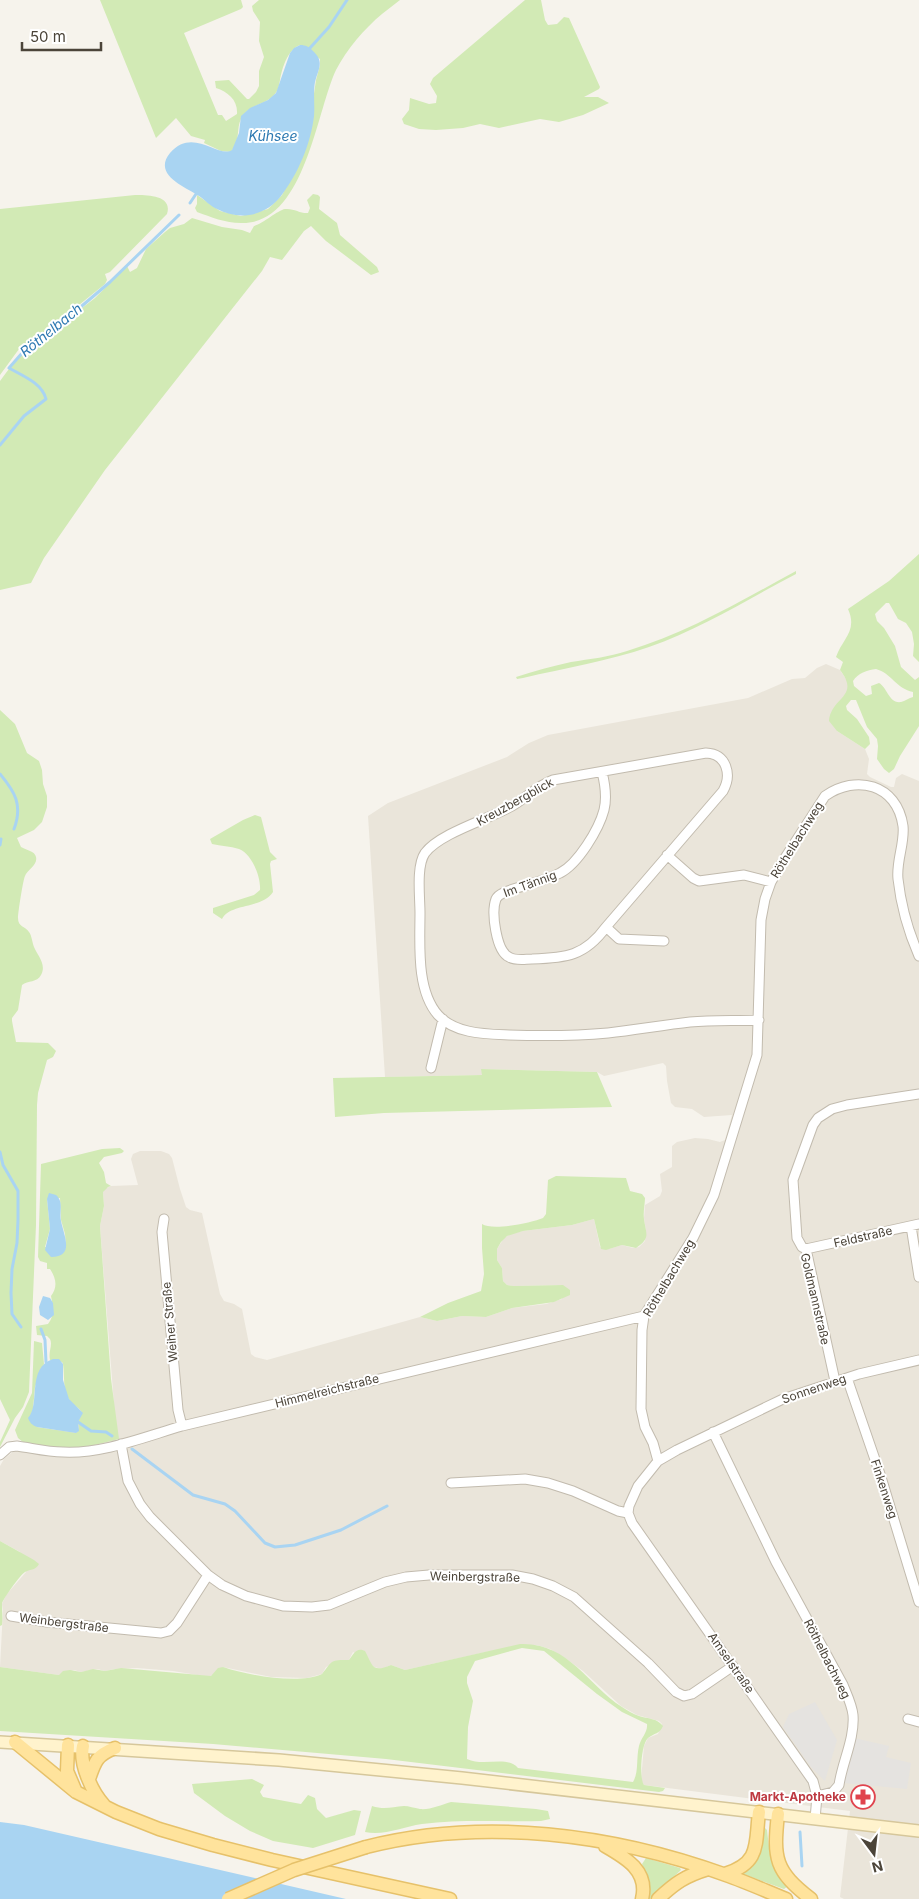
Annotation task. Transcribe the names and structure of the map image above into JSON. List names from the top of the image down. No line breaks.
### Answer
{"streets":{"street":["Kreuzbergblick","Röthelbachweg","Im Tännig","Feldstraße","Goldmannstraße","Weiher Straße","Sonnenweg","Himmelreichstraße","Finkenweg","Weinbergstraße","Amselstraße"]},"crossings":[["Kreuzbergblick","Im Tännig"],["Röthelbachweg","Sonnenweg"],["Röthelbachweg","Himmelreichstraße"],["Röthelbachweg","Amselstraße"],["Feldstraße","Goldmannstraße"],["Goldmannstraße","Sonnenweg"],["Weiher Straße","Himmelreichstraße"],["Sonnenweg","Finkenweg"],["Himmelreichstraße","Weinbergstraße"],["Weinbergstraße","Amselstraße"]],"water":["Kühsee","Röthelbach"],"places":{"pharmacy":["Markt-Apotheke"]},"scale_bar":"50 m","north":"bottom"}
